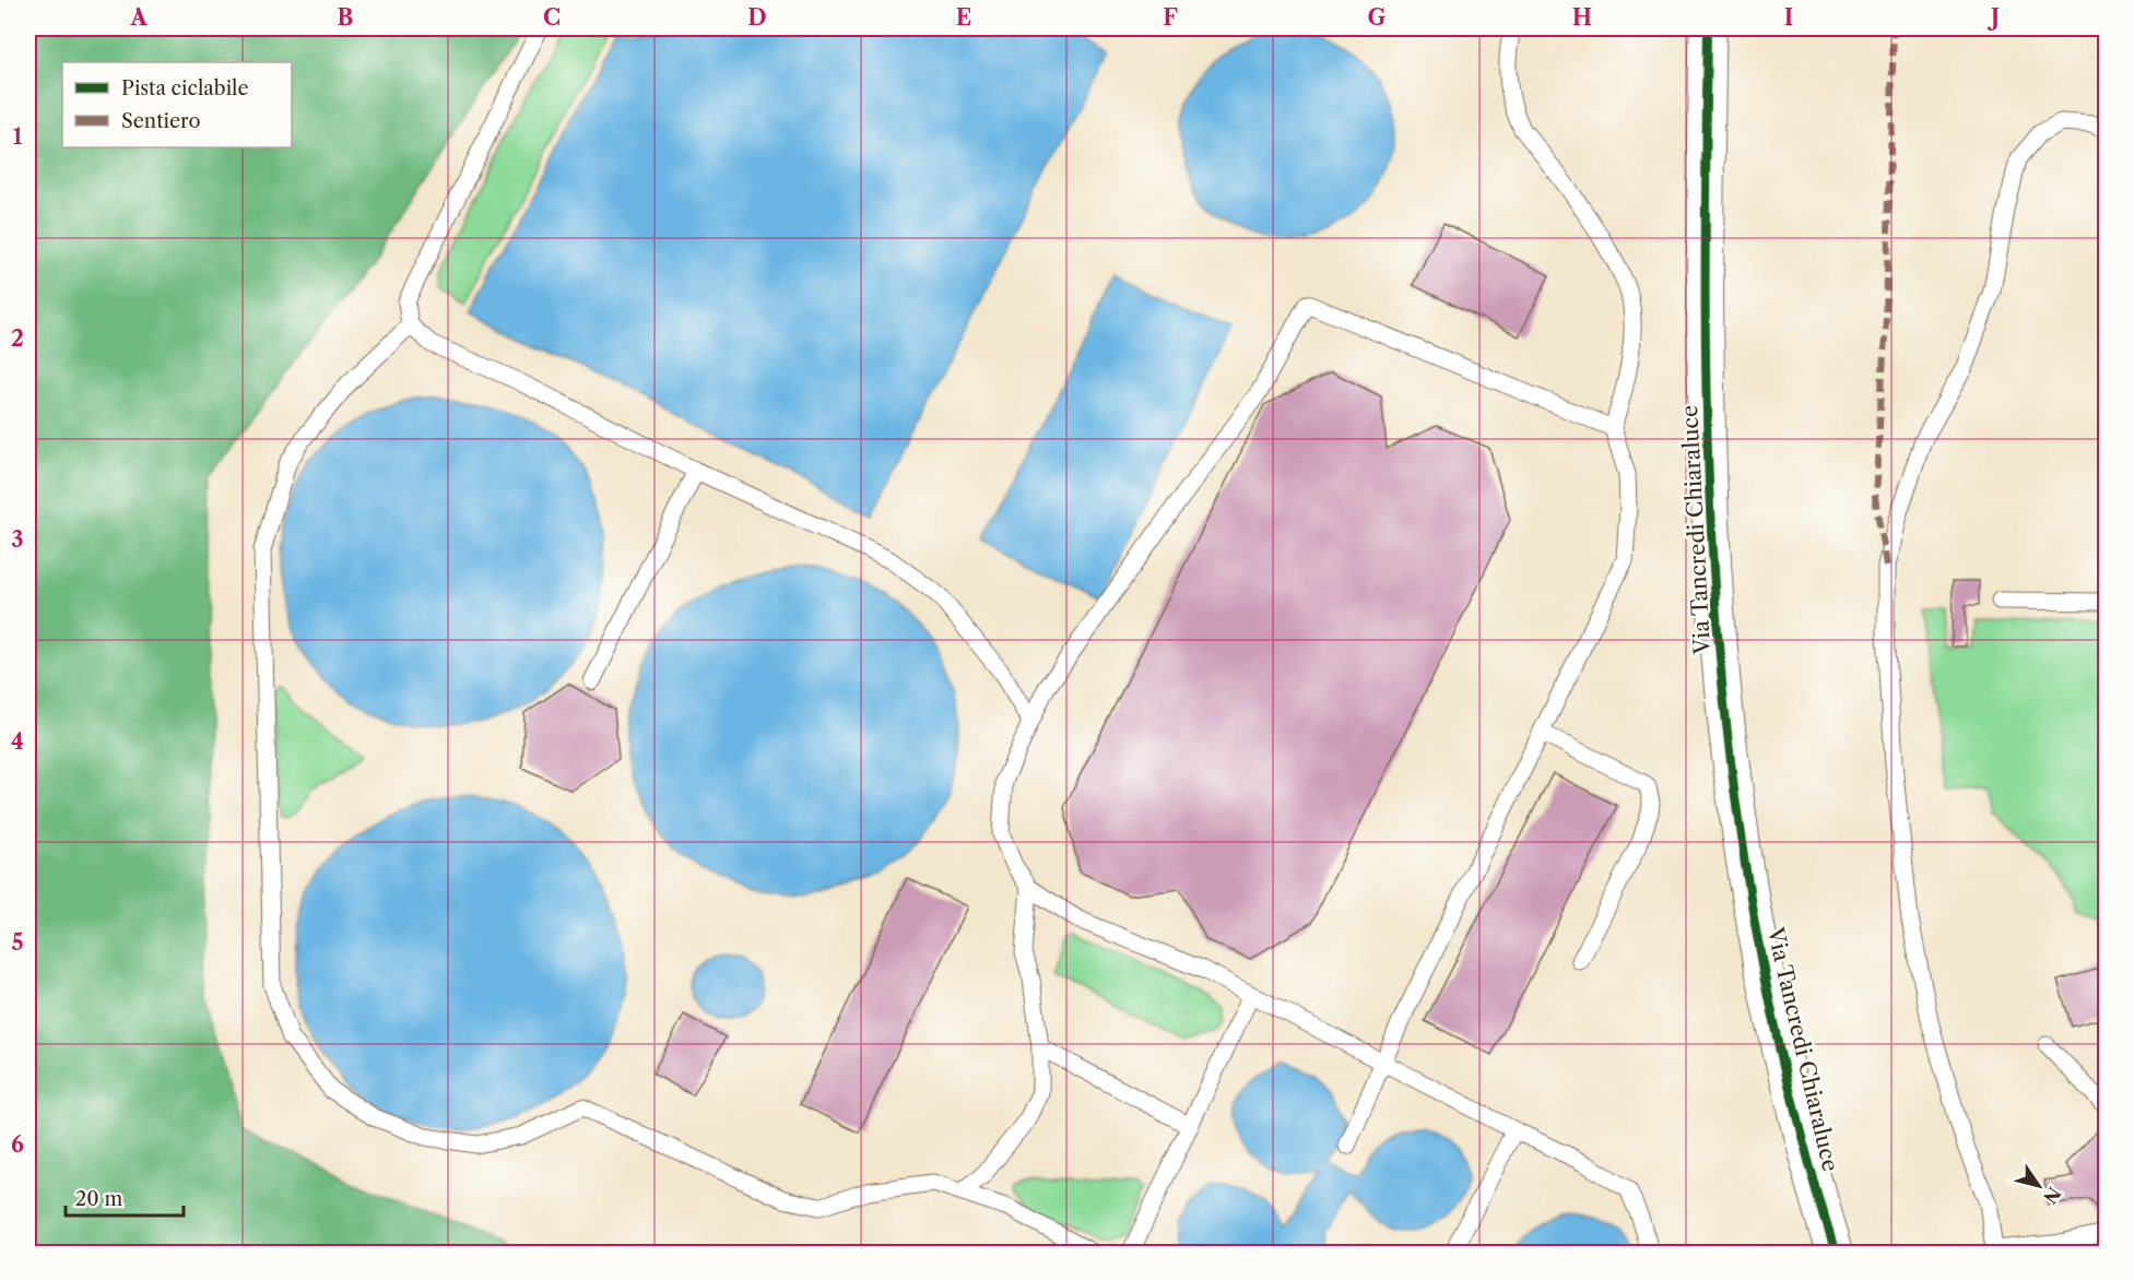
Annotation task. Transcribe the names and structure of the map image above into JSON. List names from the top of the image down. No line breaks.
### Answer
{"streets":{"street":["Via Tancredi Chiaraluce"]},"legend":["Pista ciclabile","Sentiero"],"scale_bar":"20 m","north":"bottom right","grid":{"columns":["A","B","C","D","E","F","G","H","I","J"],"rows":["1","2","3","4","5","6"]}}
